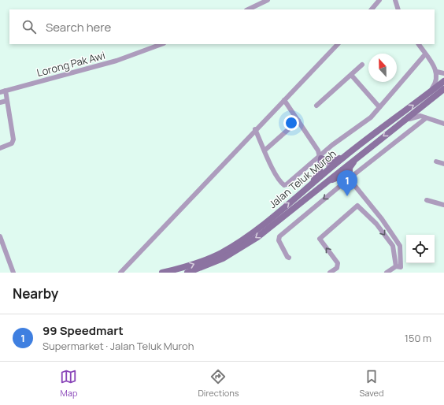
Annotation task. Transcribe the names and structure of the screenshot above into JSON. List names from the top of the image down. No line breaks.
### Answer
{"streets":{"main road":["Jalan Teluk Muroh"],"street":["Lorong Pak Awi"]},"north":"top","page":{"search":"Search here","pins":"1","heading":"Nearby","list":[{"mark":"1","name":"99 Speedmart","note":"Supermarket · Jalan Teluk Muroh","value":"150 m"}],"nav":["Map","Directions","Saved"]}}
